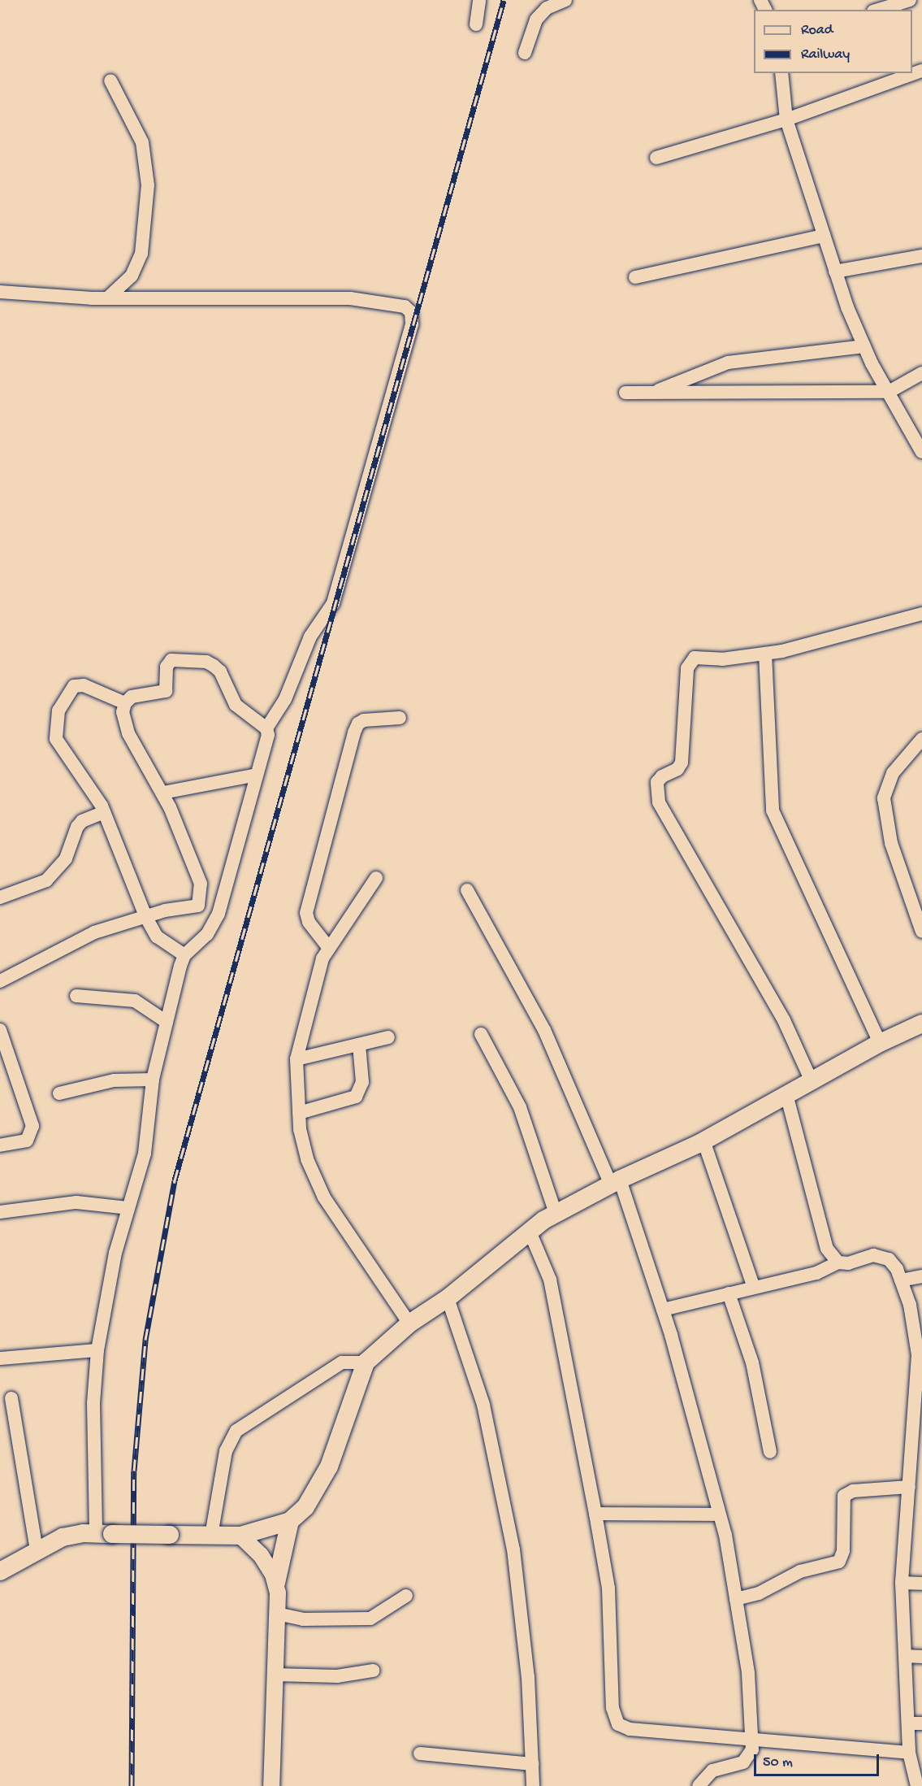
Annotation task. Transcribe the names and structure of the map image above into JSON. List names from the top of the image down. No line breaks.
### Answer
{"legend":["Road","Railway"],"scale_bar":"50 m"}
